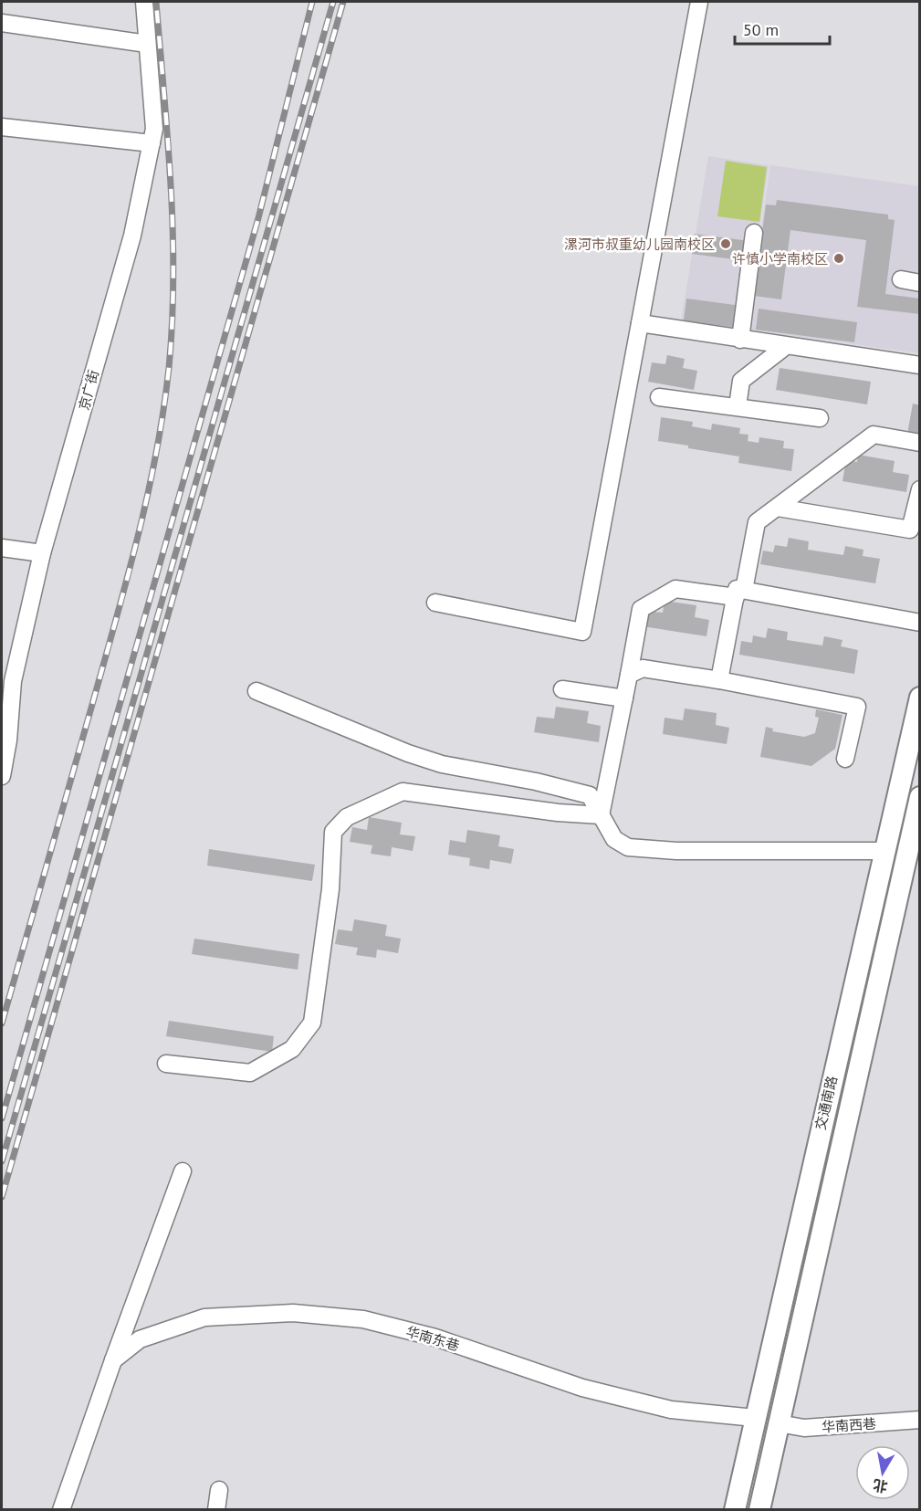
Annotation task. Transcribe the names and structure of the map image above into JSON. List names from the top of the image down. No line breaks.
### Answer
{"streets":{"main road":["交通南路"],"street":["京广街","华南东巷","华南西巷"]},"crossings":[["交通南路","华南东巷"],["交通南路","华南西巷"]],"places":["漯河市叔重幼儿园南校区","许慎小学南校区"],"scale_bar":"50 m","north":"bottom"}
